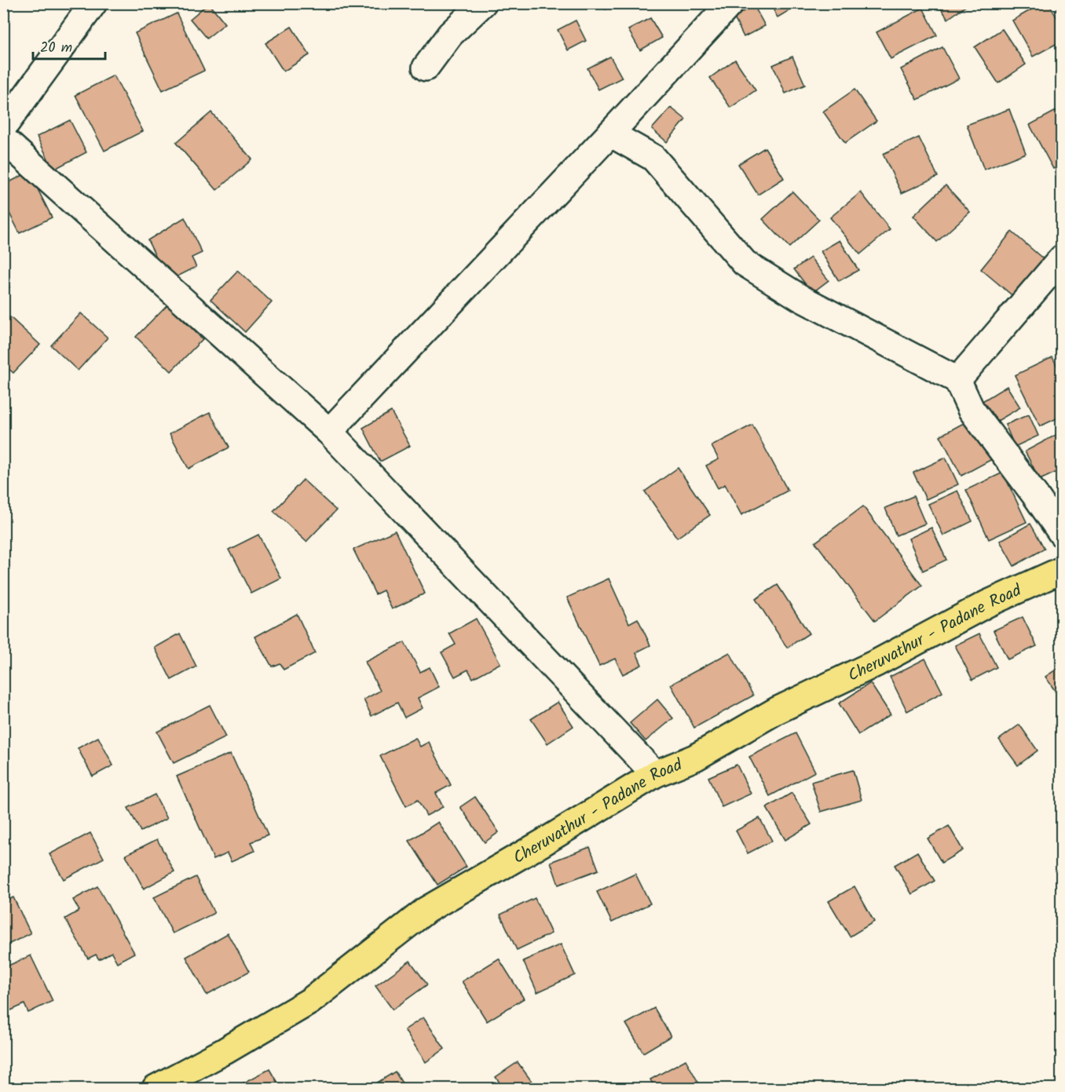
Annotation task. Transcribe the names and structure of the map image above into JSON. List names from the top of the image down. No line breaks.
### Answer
{"streets":{"main road":["Cheruvathur - Padane Road"]},"scale_bar":"20 m"}
